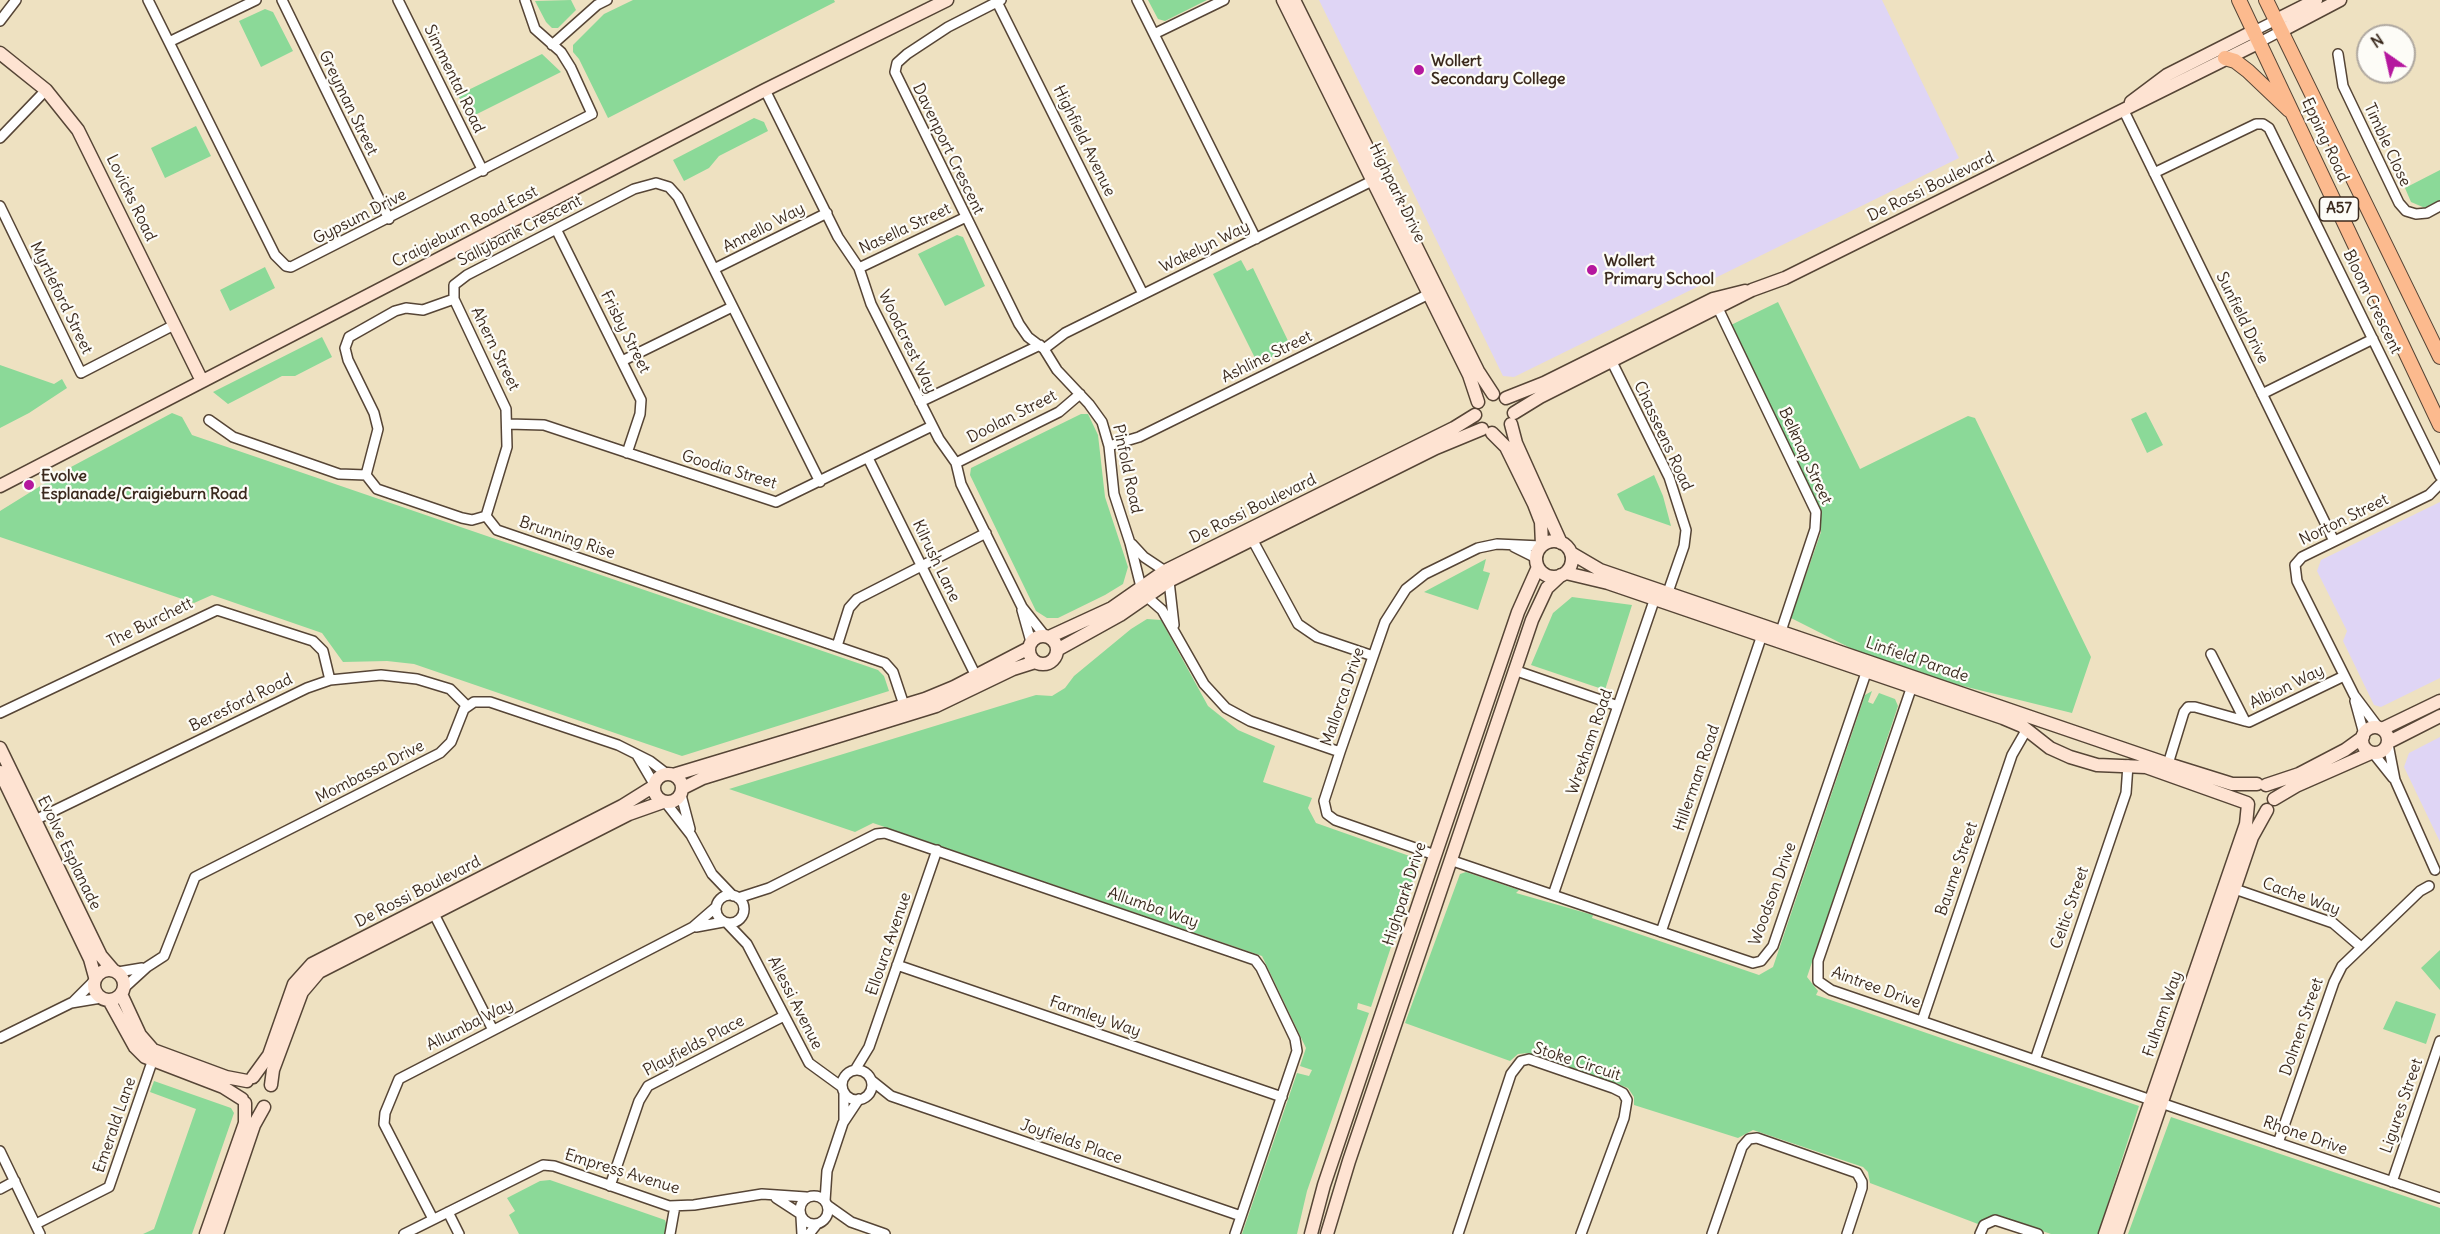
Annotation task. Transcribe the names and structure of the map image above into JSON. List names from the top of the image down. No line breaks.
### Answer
{"streets":{"main road":["Epping Road","A57"],"street":["Simmental Road","Greyman Street","Highfield Avenue","Timble Close","Davenport Crescent","De Rossi Boulevard","Highpark Drive","Lovicks Road","Gypsum Drive","Craigieburn Road East","Annello Way","Nasella Street","Sallybank Crescent","Wakelyn Way","Myrtleford Street","Bloom Crescent","Sunfield Drive","Frisby Street","Woodcrest Way","Ahern Street","Ashline Street","Doolan Street","Chasseens Road","Belknap Street","Pinfold Road","Goodia Street","Norton Street","Brunning Rise","Kilrush Lane","The Burchett","Linfield Parade","Albion Way","Mallorca Drive","Beresford Road","Wrexham Road","Mombassa Drive","Hillerman Road","Evolve Esplanade","Baume Street","Woodson Drive","Cache Way","Allumba Way","Celtic Street","Elloura Avenue","Aintree Drive","Allessi Avenue","Fulham Way","Farmley Way","Dolmen Street","Playfields Place","Stoke Circuit","Ligures Street","Emerald Lane","Rhone Drive","Joyfields Place","Empress Avenue"]},"crossings":[["Simmental Road","Gypsum Drive"],["Greyman Street","Gypsum Drive"],["Epping Road","De Rossi Boulevard"],["Highfield Avenue","Davenport Crescent"],["Highfield Avenue","Wakelyn Way"],["Davenport Crescent","Nasella Street"],["Davenport Crescent","Wakelyn Way"],["Davenport Crescent","Pinfold Road"],["De Rossi Boulevard","Highpark Drive"],["De Rossi Boulevard","Sunfield Drive"],["De Rossi Boulevard","Woodcrest Way"],["De Rossi Boulevard","Chasseens Road"],["De Rossi Boulevard","Belknap Street"],["De Rossi Boulevard","Pinfold Road"],["Highpark Drive","Wakelyn Way"],["Highpark Drive","Ashline Street"],["Highpark Drive","Linfield Parade"],["Highpark Drive","Mallorca Drive"],["Highpark Drive","Woodson Drive"],["Lovicks Road","Craigieburn Road East"],["Lovicks Road","Myrtleford Street"],["Craigieburn Road East","Woodcrest Way"],["Annello Way","Sallybank Crescent"],["Annello Way","Woodcrest Way"],["Nasella Street","Woodcrest Way"],["Sallybank Crescent","Frisby Street"],["Sallybank Crescent","Ahern Street"],["Wakelyn Way","Woodcrest Way"],["Wakelyn Way","Pinfold Road"],["Bloom Crescent","Sunfield Drive"],["Bloom Crescent","Norton Street"],["Sunfield Drive","Norton Street"],["Frisby Street","Goodia Street"],["Woodcrest Way","Doolan Street"],["Woodcrest Way","Goodia Street"],["Ahern Street","Goodia Street"],["Ahern Street","Brunning Rise"],["Ashline Street","Pinfold Road"],["Doolan Street","Pinfold Road"],["Chasseens Road","Linfield Parade"],["Belknap Street","Linfield Parade"],["Goodia Street","Kilrush Lane"],["Norton Street","Linfield Parade"],["Norton Street","Albion Way"],["The Burchett","Beresford Road"],["Linfield Parade","Mallorca Drive"],["Linfield Parade","Wrexham Road"],["Linfield Parade","Hillerman Road"],["Linfield Parade","Baume Street"],["Linfield Parade","Woodson Drive"],["Linfield Parade","Celtic Street"],["Linfield Parade","Aintree Drive"],["Linfield Parade","Fulham Way"],["Beresford Road","Mombassa Drive"],["Beresford Road","Evolve Esplanade"],["Wrexham Road","Woodson Drive"],["Mombassa Drive","Evolve Esplanade"],["Hillerman Road","Woodson Drive"],["Baume Street","Aintree Drive"],["Cache Way","Fulham Way"],["Cache Way","Dolmen Street"],["Allumba Way","Elloura Avenue"],["Allumba Way","Allessi Avenue"],["Allumba Way","Farmley Way"],["Allumba Way","Joyfields Place"],["Allumba Way","Empress Avenue"],["Celtic Street","Aintree Drive"],["Elloura Avenue","Allessi Avenue"],["Elloura Avenue","Farmley Way"],["Elloura Avenue","Joyfields Place"],["Aintree Drive","Fulham Way"],["Aintree Drive","Rhone Drive"],["Allessi Avenue","Playfields Place"],["Allessi Avenue","Joyfields Place"],["Fulham Way","Rhone Drive"],["Dolmen Street","Rhone Drive"],["Playfields Place","Empress Avenue"],["Ligures Street","Rhone Drive"]],"places":["Wollert Secondary College","Wollert Primary School","Evolve Esplanade/Craigieburn Road"],"north":"top left"}
